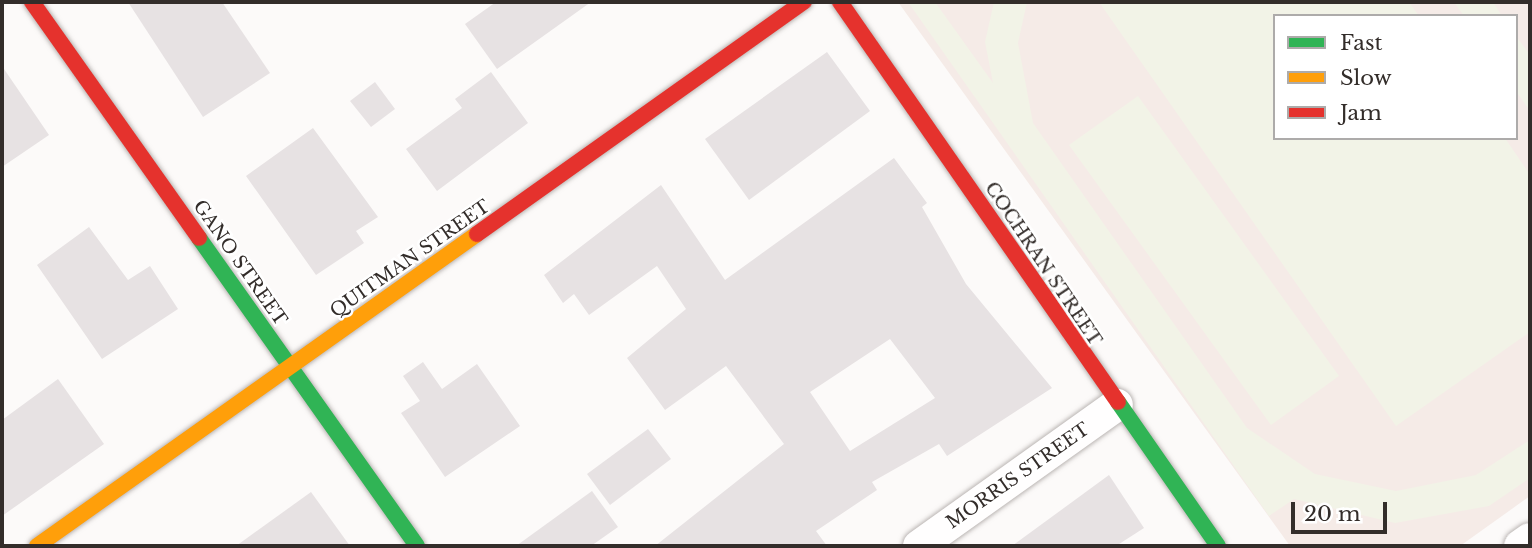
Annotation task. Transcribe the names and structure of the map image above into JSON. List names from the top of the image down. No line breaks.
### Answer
{"streets":{"street":["QUITMAN STREET","GANO STREET","COCHRAN STREET","MORRIS STREET"]},"crossings":[["QUITMAN STREET","GANO STREET"],["COCHRAN STREET","MORRIS STREET"]],"legend":["Fast","Slow","Jam"],"scale_bar":"20 m"}
